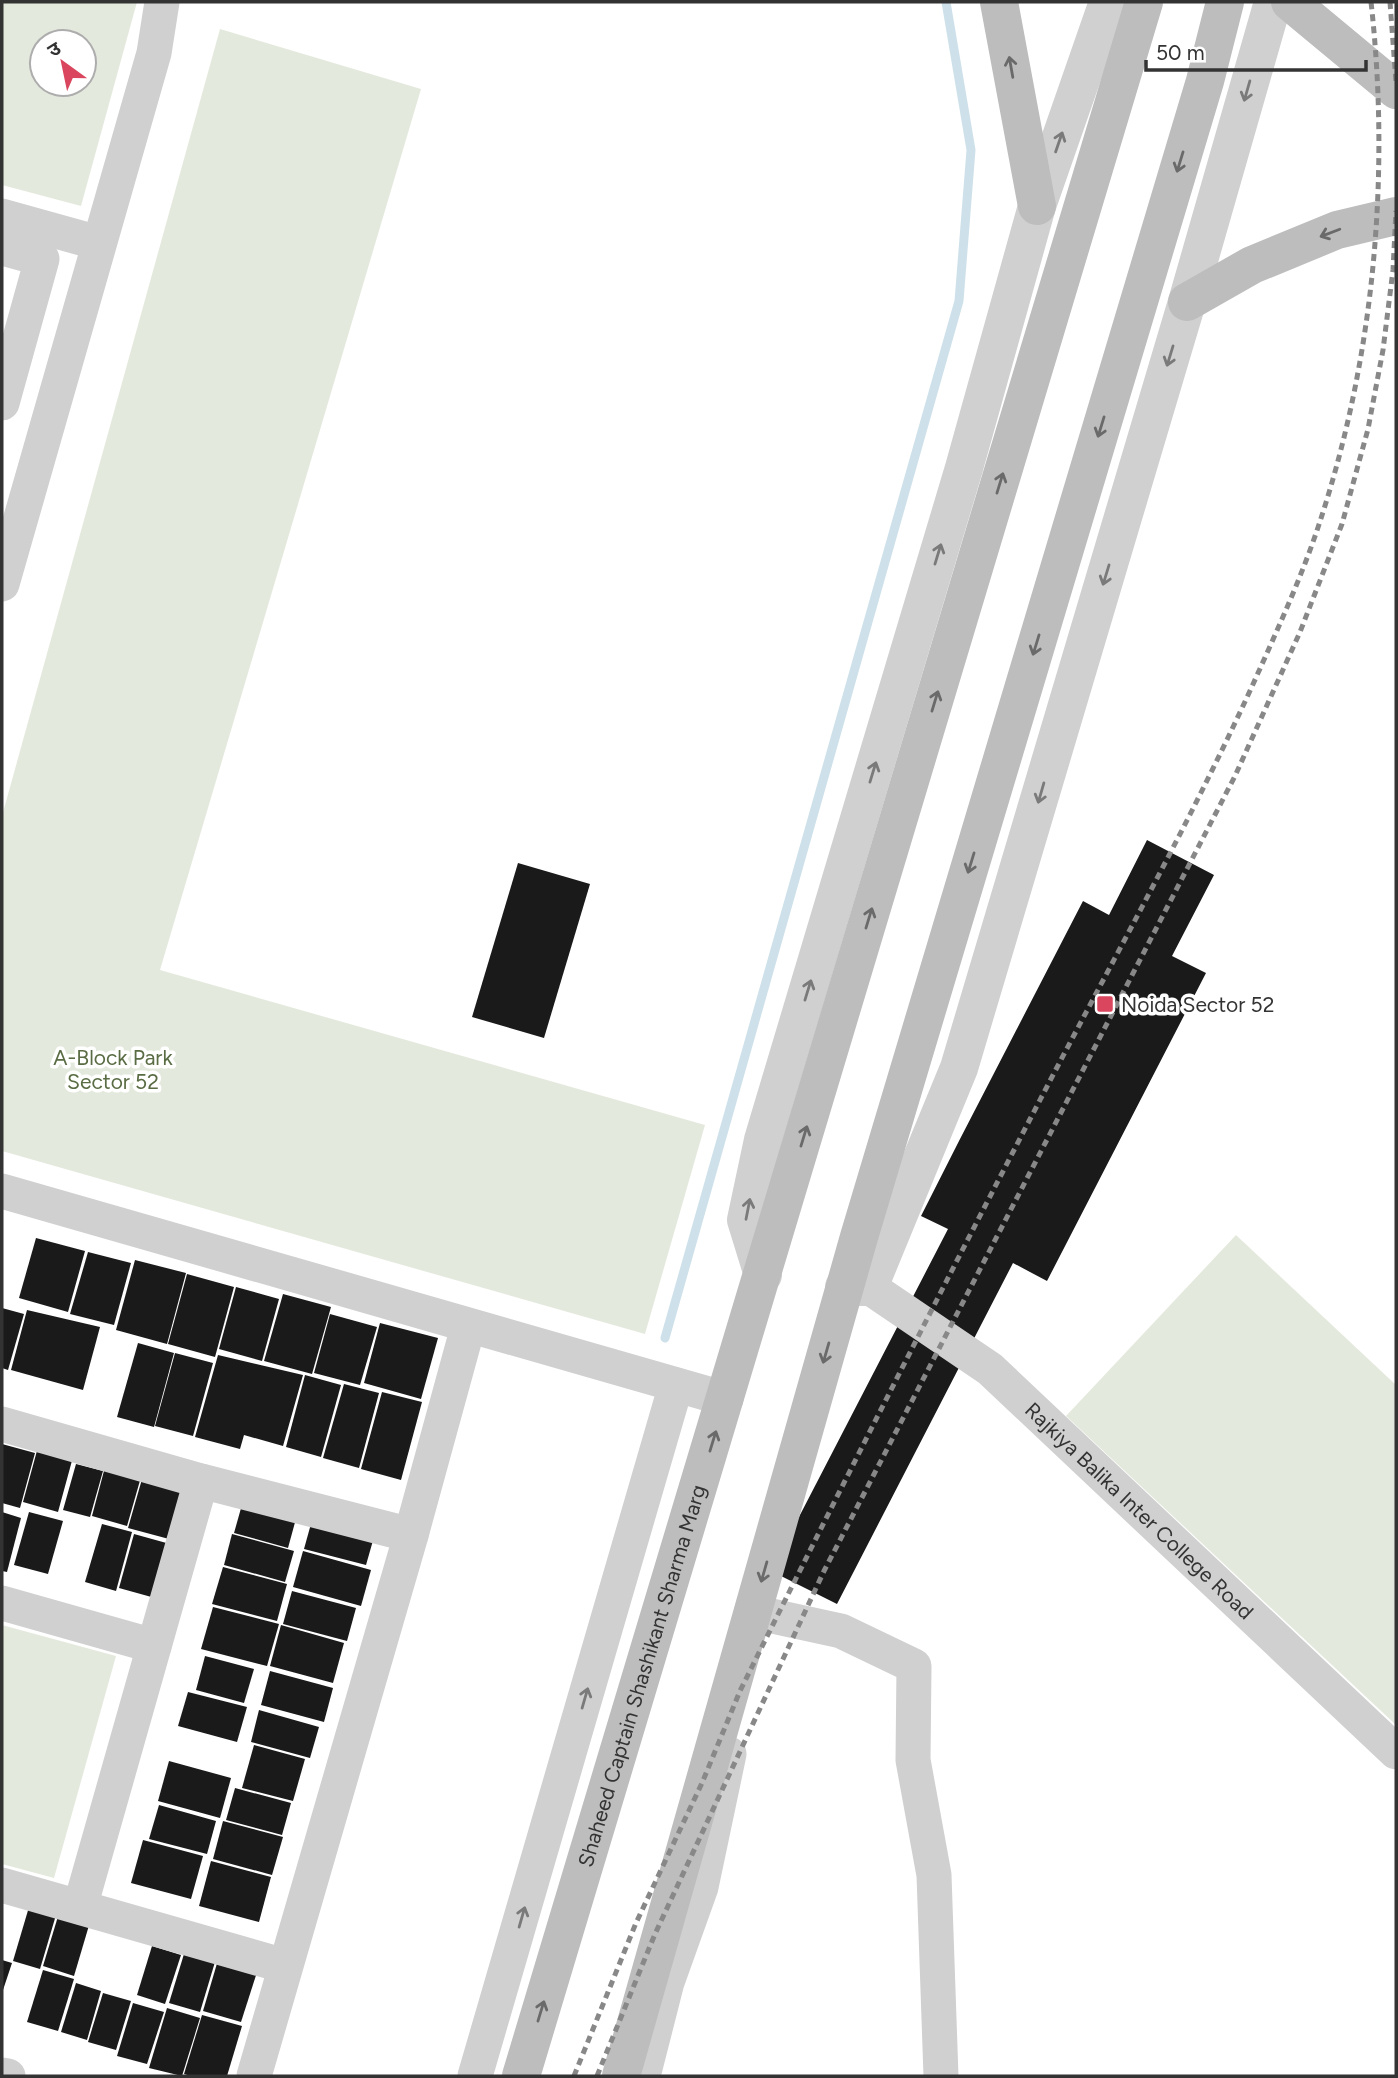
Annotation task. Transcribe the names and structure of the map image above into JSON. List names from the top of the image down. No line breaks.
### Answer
{"streets":{"main road":["Shaheed Captain Shashikant Sharma Marg"],"street":["Rajkiya Balika Inter College Road"]},"parks":["A-Block Park Sector 52"],"places":{"transit":["Noida Sector 52"]},"scale_bar":"50 m","north":"top left"}
